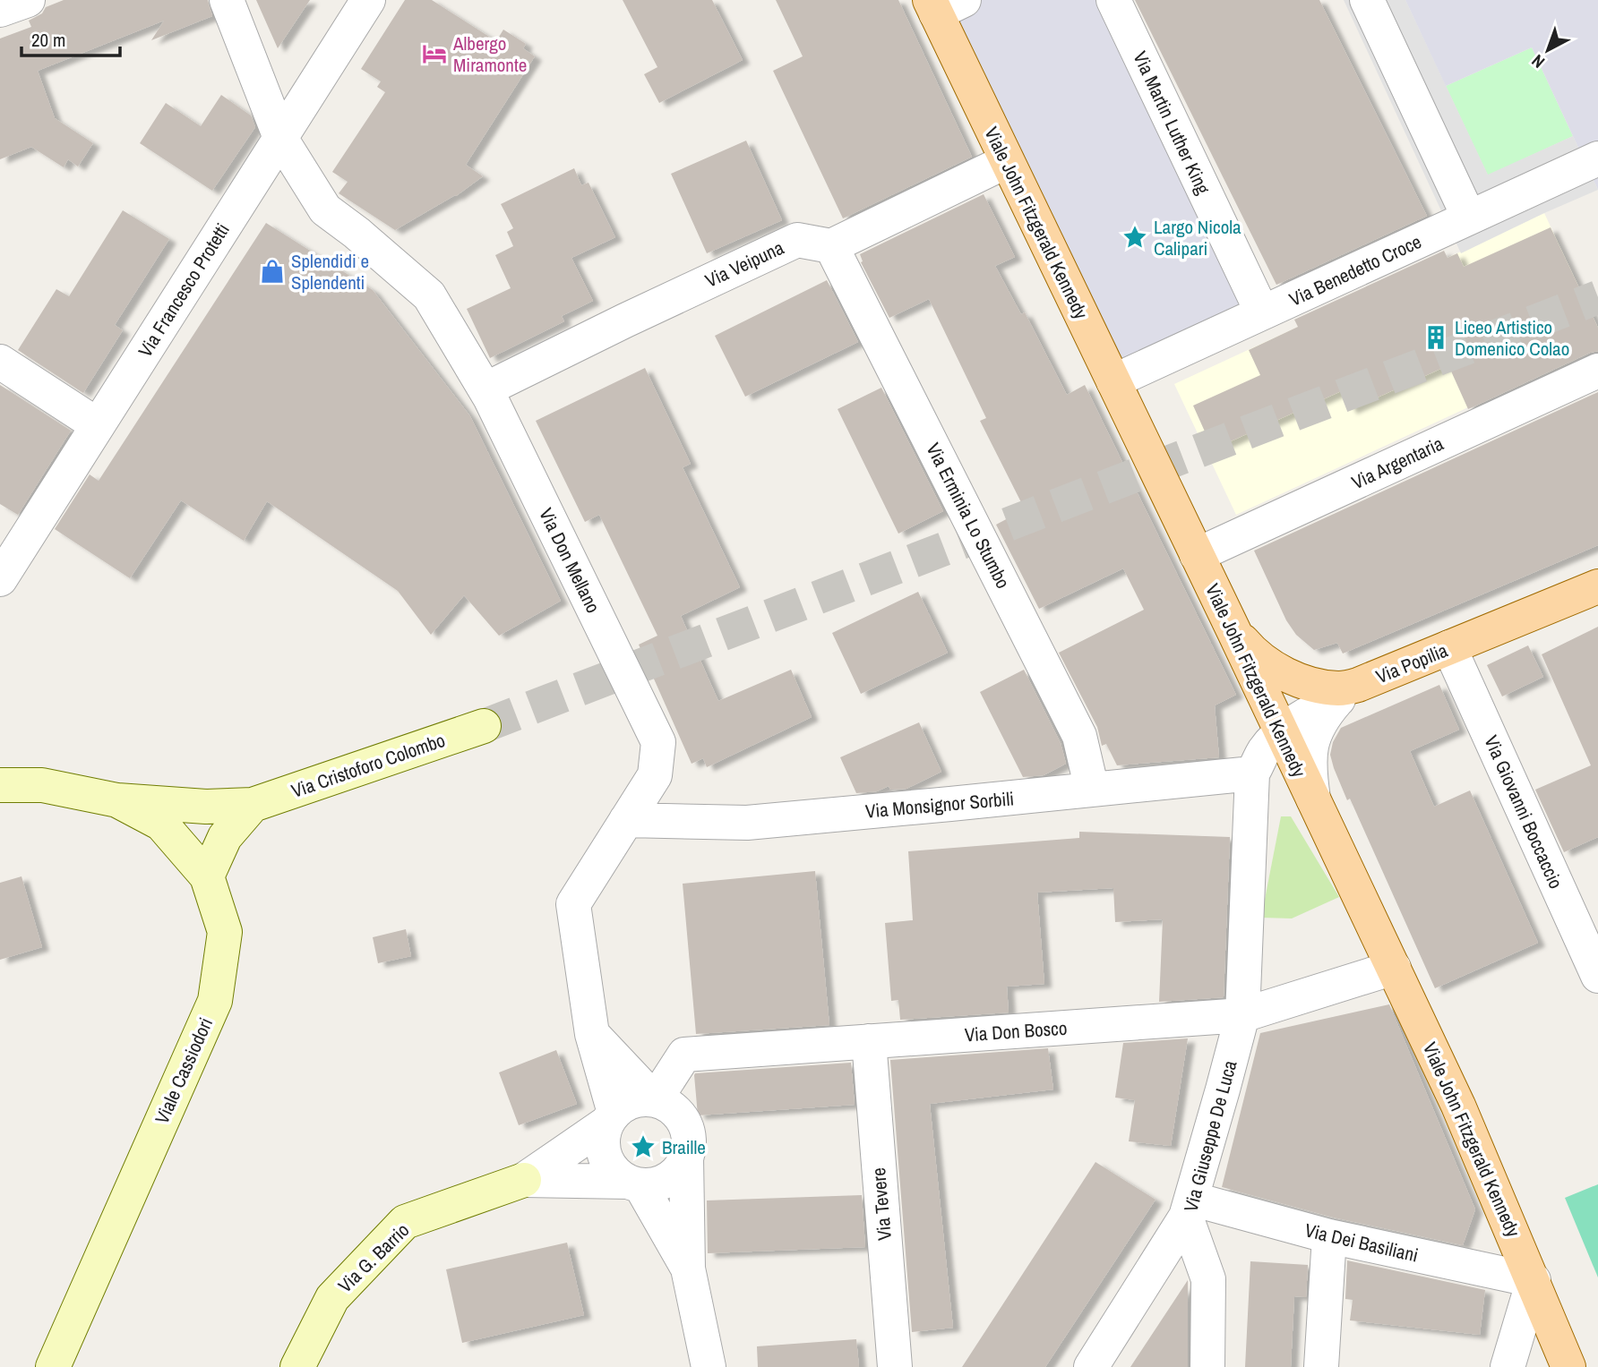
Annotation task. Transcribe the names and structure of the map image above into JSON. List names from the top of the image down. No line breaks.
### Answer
{"streets":{"main road":["Viale John Fitzgerald Kennedy","Via Popilia"],"street":["Via Martin Luther King","Via Veipuna","Via Benedetto Croce","Via Francesco Protetti","Via Argentaria","Via Erminia Lo Stumbo","Via Don Mellano","Via Cristoforo Colombo","Via Monsignor Sorbili","Via Giovanni Boccaccio","Via Don Bosco","Viale Cassiodori","Via Giuseppe De Luca","Via Tevere","Via Dei Basiliani","Via G. Barrio"]},"crossings":[["Via Martin Luther King","Via Benedetto Croce"],["Viale John Fitzgerald Kennedy","Via Benedetto Croce"],["Viale John Fitzgerald Kennedy","Via Argentaria"],["Viale John Fitzgerald Kennedy","Via Popilia"],["Viale John Fitzgerald Kennedy","Via Don Bosco"],["Viale John Fitzgerald Kennedy","Via Dei Basiliani"],["Via Veipuna","Via Erminia Lo Stumbo"],["Via Veipuna","Via Don Mellano"],["Via Francesco Protetti","Via Don Mellano"],["Via Erminia Lo Stumbo","Via Monsignor Sorbili"],["Via Don Mellano","Via Monsignor Sorbili"],["Via Don Mellano","Via Don Bosco"],["Via Popilia","Via Giovanni Boccaccio"],["Via Cristoforo Colombo","Viale Cassiodori"],["Via Monsignor Sorbili","Via Giuseppe De Luca"],["Via Don Bosco","Via Giuseppe De Luca"],["Via Don Bosco","Via Tevere"],["Via Giuseppe De Luca","Via Dei Basiliani"]],"places":{"hotel":["Albergo Miramonte"],"place":["Largo Nicola Calipari","Braille"],"shop":["Splendidi e Splendenti"],"building":["Liceo Artistico Domenico Colao"]},"scale_bar":"20 m","north":"bottom left"}
